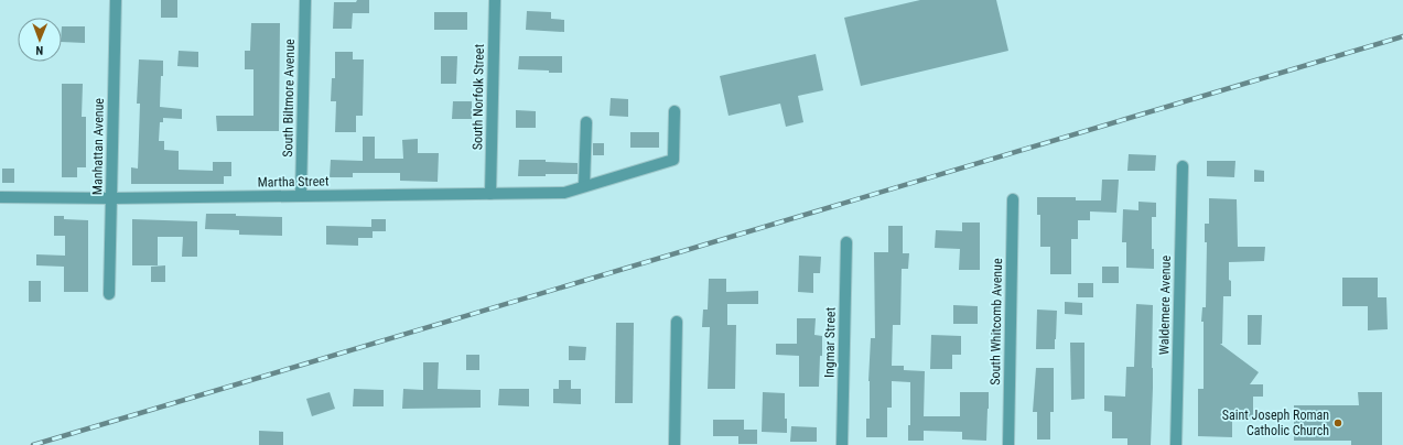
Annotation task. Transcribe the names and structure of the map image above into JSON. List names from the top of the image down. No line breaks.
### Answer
{"streets":{"street":["South Norfolk Street","South Biltmore Avenue","Manhattan Avenue","Martha Street","Waldemere Avenue","South Whitcomb Avenue","Ingmar Street"]},"crossings":[["South Norfolk Street","Martha Street"],["South Biltmore Avenue","Martha Street"],["Manhattan Avenue","Martha Street"]],"places":["Saint Joseph Roman Catholic Church"],"north":"bottom"}
